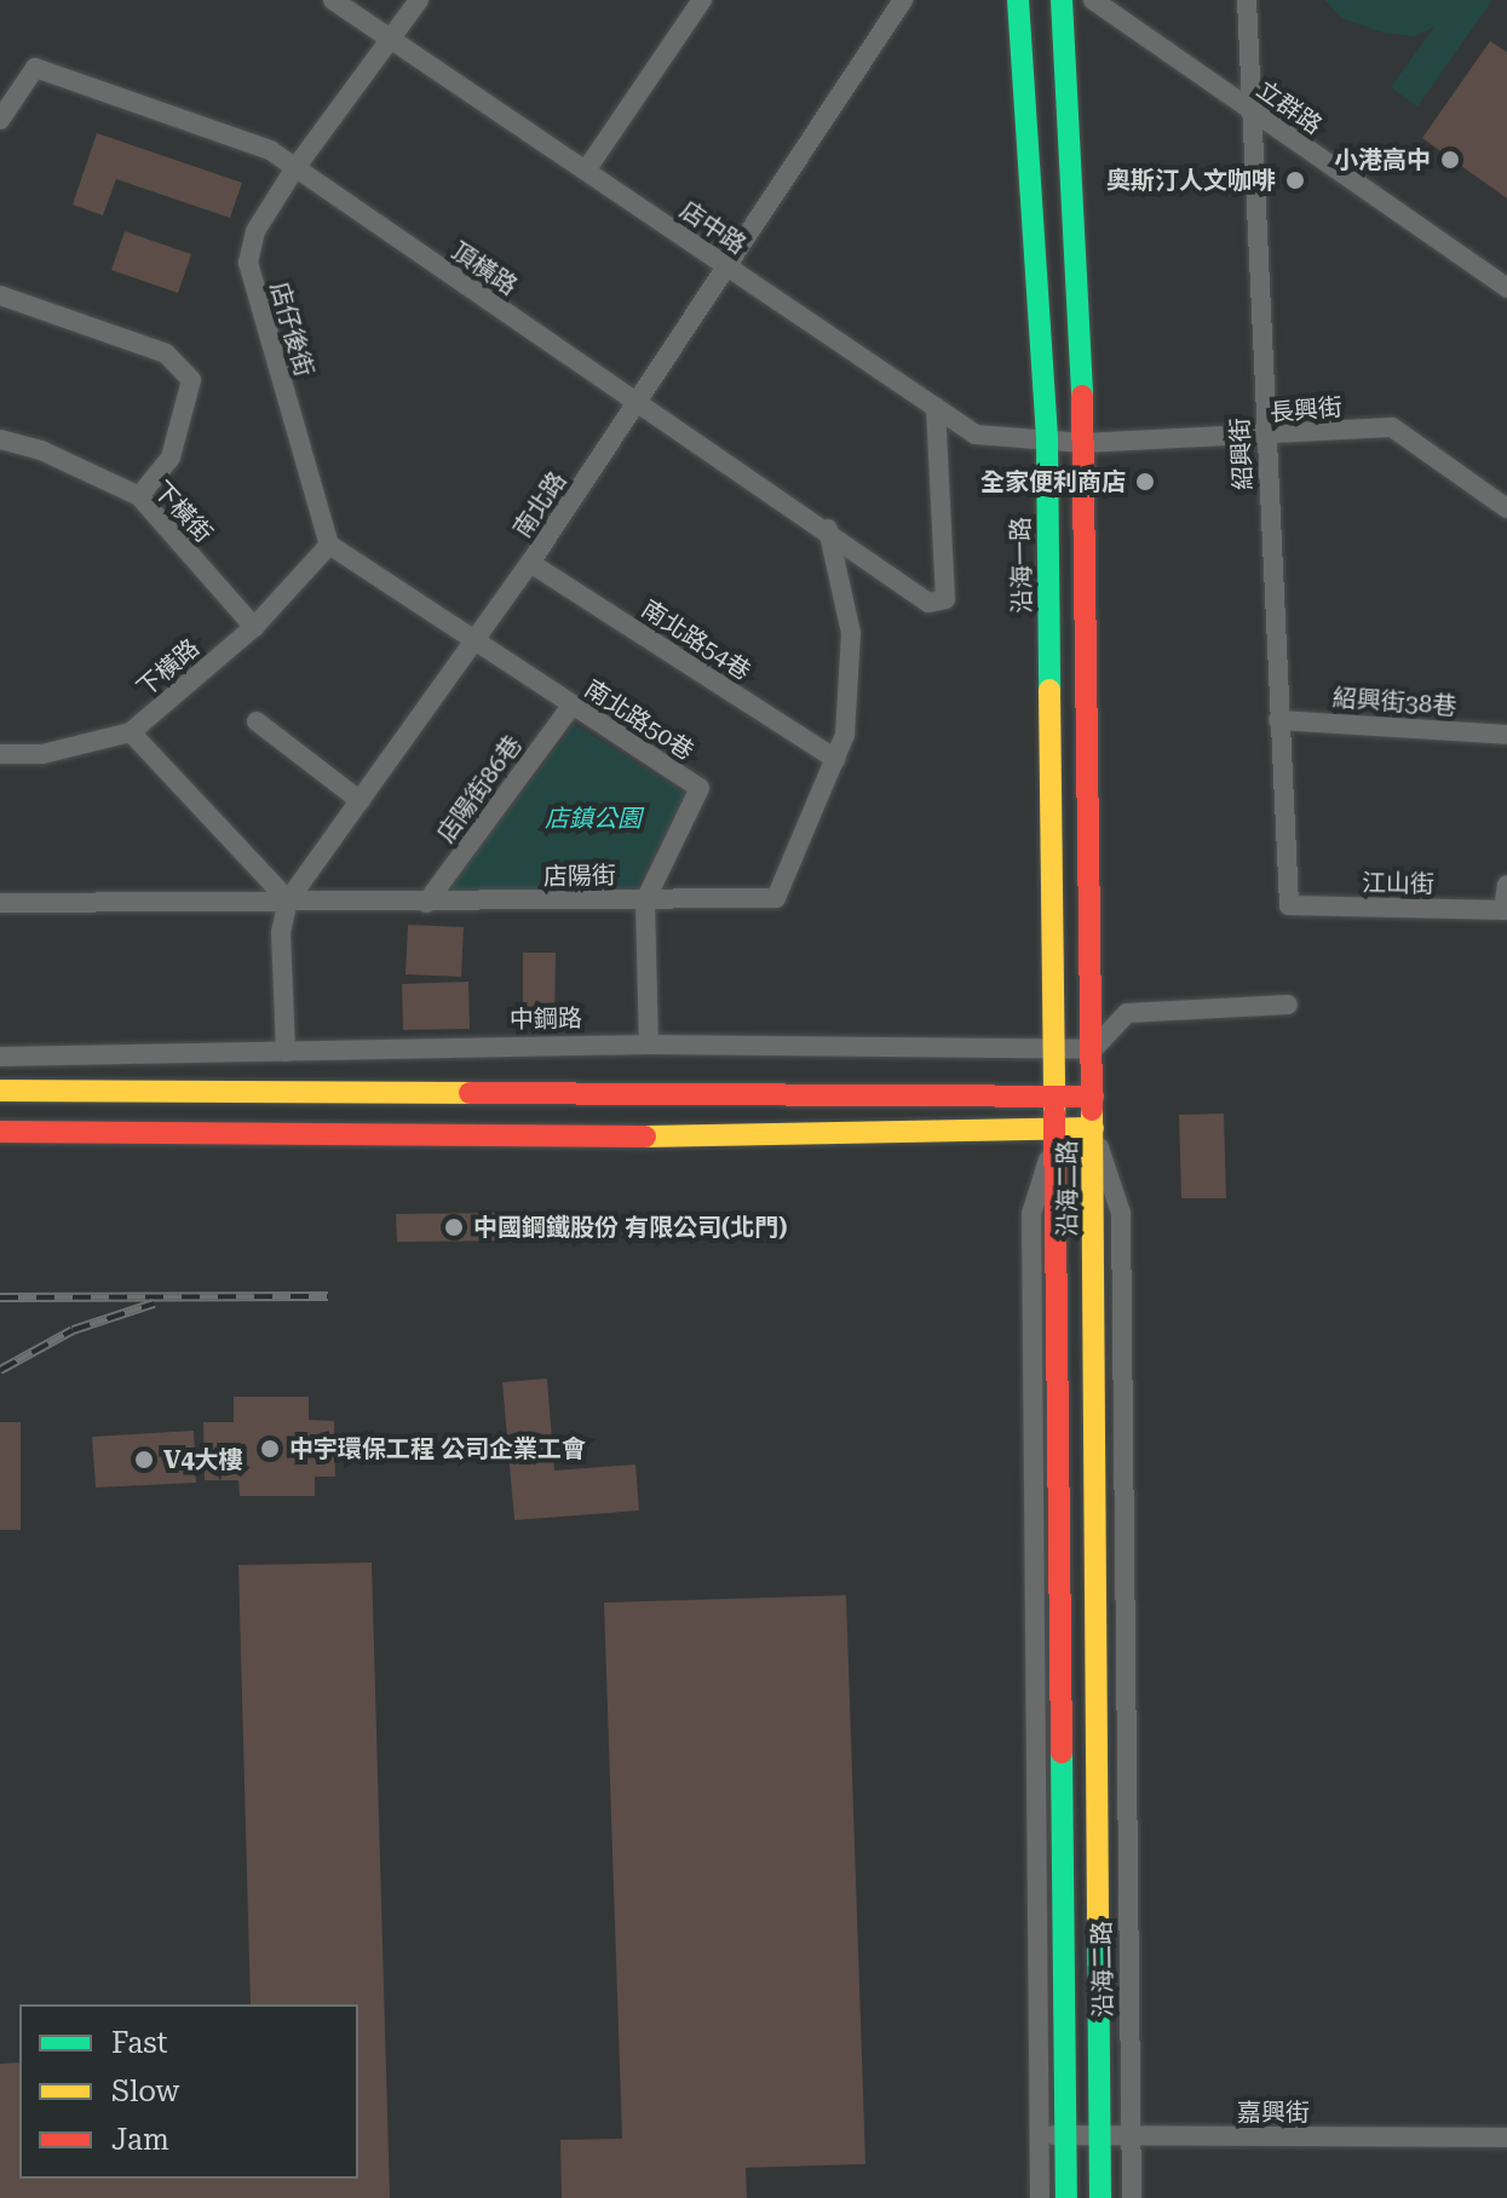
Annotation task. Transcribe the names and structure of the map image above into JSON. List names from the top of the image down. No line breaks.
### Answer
{"streets":{"main road":["沿海一路","沿海二路"],"street":["立群路","店中路","頂橫路","店仔後街","長興街","紹興街","南北路","下橫街","南北路54巷","下橫路","紹興街38巷","南北路50巷","店陽街86巷","店陽街","江山街","中鋼路","嘉興街"]},"crossings":[["立群路","紹興街"],["店中路","頂橫路"],["店中路","店仔後街"],["店中路","長興街"],["店中路","南北路"],["店中路","沿海一路"],["頂橫路","店仔後街"],["頂橫路","南北路"],["頂橫路","店陽街"],["店仔後街","下橫路"],["長興街","紹興街"],["紹興街","紹興街38巷"],["紹興街","江山街"],["南北路","南北路54巷"],["南北路","南北路50巷"],["南北路","店陽街"],["南北路","中鋼路"],["下橫街","下橫路"],["沿海一路","中鋼路"],["沿海一路","沿海二路"],["南北路54巷","店陽街"],["南北路50巷","店陽街86巷"],["南北路50巷","店陽街"],["南北路50巷","中鋼路"],["店陽街86巷","店陽街"],["沿海二路","嘉興街"]],"parks":["店鎮公園"],"places":["小港高中","奧斯汀人文咖啡","全家便利商店","中國鋼鐵股份 有限公司(北門)","中宇環保工程 公司企業工會","V4大樓"],"legend":["Fast","Slow","Jam"]}
